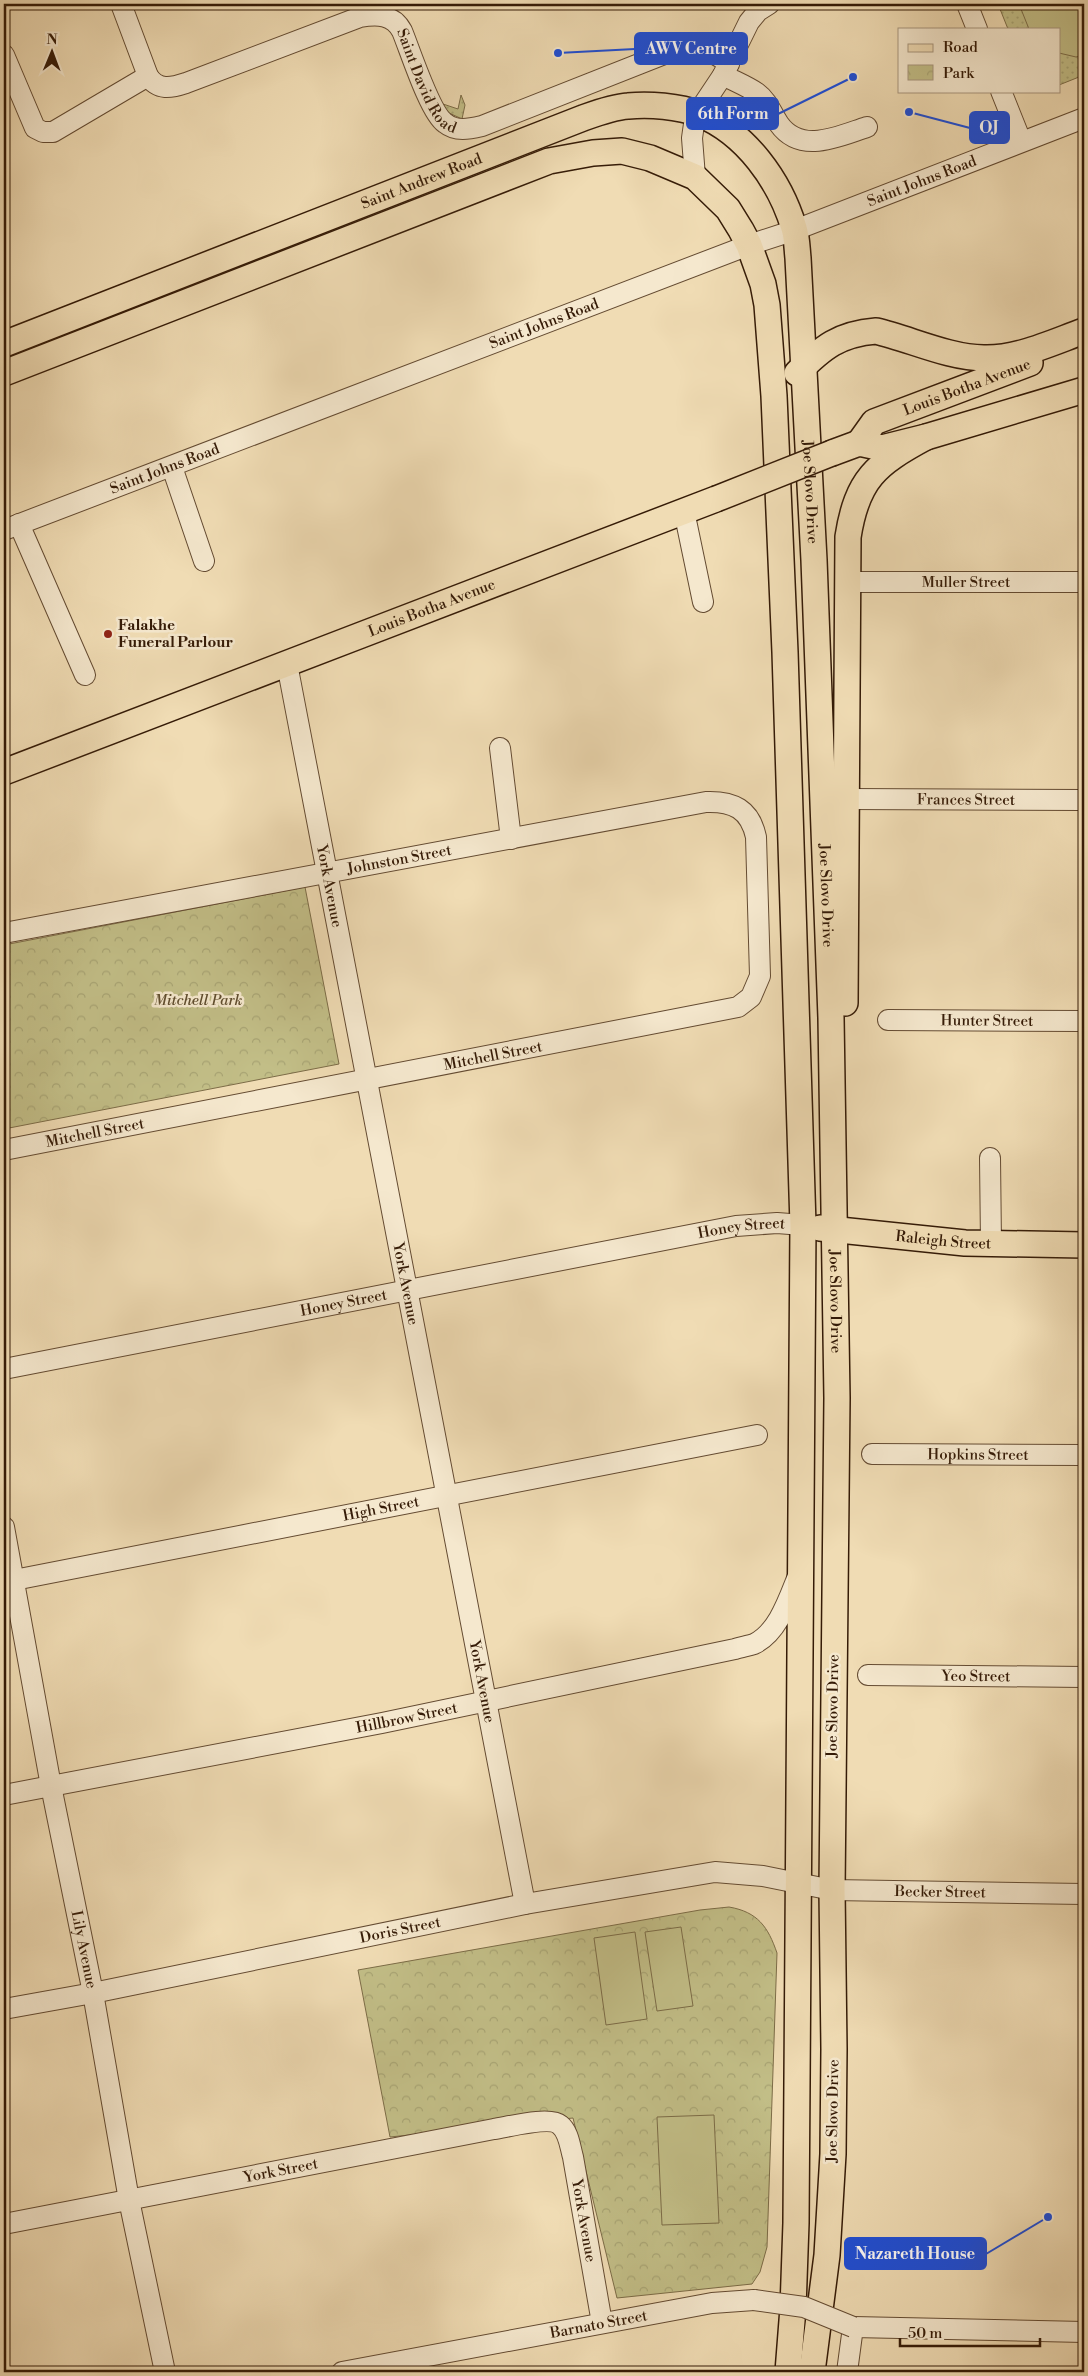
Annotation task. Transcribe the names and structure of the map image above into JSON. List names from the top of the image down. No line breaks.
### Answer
{"streets":{"main road":["Saint Andrew Road","Louis Botha Avenue","Joe Slovo Drive","Raleigh Street"],"street":["Saint David Road","Saint Johns Road","Muller Street","Frances Street","Johnston Street","York Avenue","Hunter Street","Mitchell Street","Honey Street","Hopkins Street","High Street","Yeo Street","Hillbrow Street","Becker Street","Doris Street","Lily Avenue","York Street","Barnato Street"]},"crossings":[["Saint Johns Road","Saint Andrew Road"],["Saint Johns Road","Joe Slovo Drive"],["Saint Andrew Road","Joe Slovo Drive"],["Louis Botha Avenue","York Avenue"],["Joe Slovo Drive","Honey Street"],["Joe Slovo Drive","Raleigh Street"],["Joe Slovo Drive","Hillbrow Street"],["Joe Slovo Drive","Becker Street"],["Joe Slovo Drive","Doris Street"],["Johnston Street","York Avenue"],["Johnston Street","Mitchell Street"],["York Avenue","Mitchell Street"],["York Avenue","Honey Street"],["York Avenue","High Street"],["York Avenue","Hillbrow Street"],["York Avenue","Doris Street"],["York Avenue","York Street"],["York Avenue","Barnato Street"],["Honey Street","Raleigh Street"],["High Street","Lily Avenue"],["Hillbrow Street","Lily Avenue"],["Becker Street","Doris Street"],["Doris Street","Lily Avenue"],["Lily Avenue","York Street"]],"parks":["Mitchell Park"],"places":["AWV Centre","6th Form","OJ","Falakhe Funeral Parlour","Nazareth House"],"legend":["Road","Park"],"scale_bar":"50 m","north":"top"}
